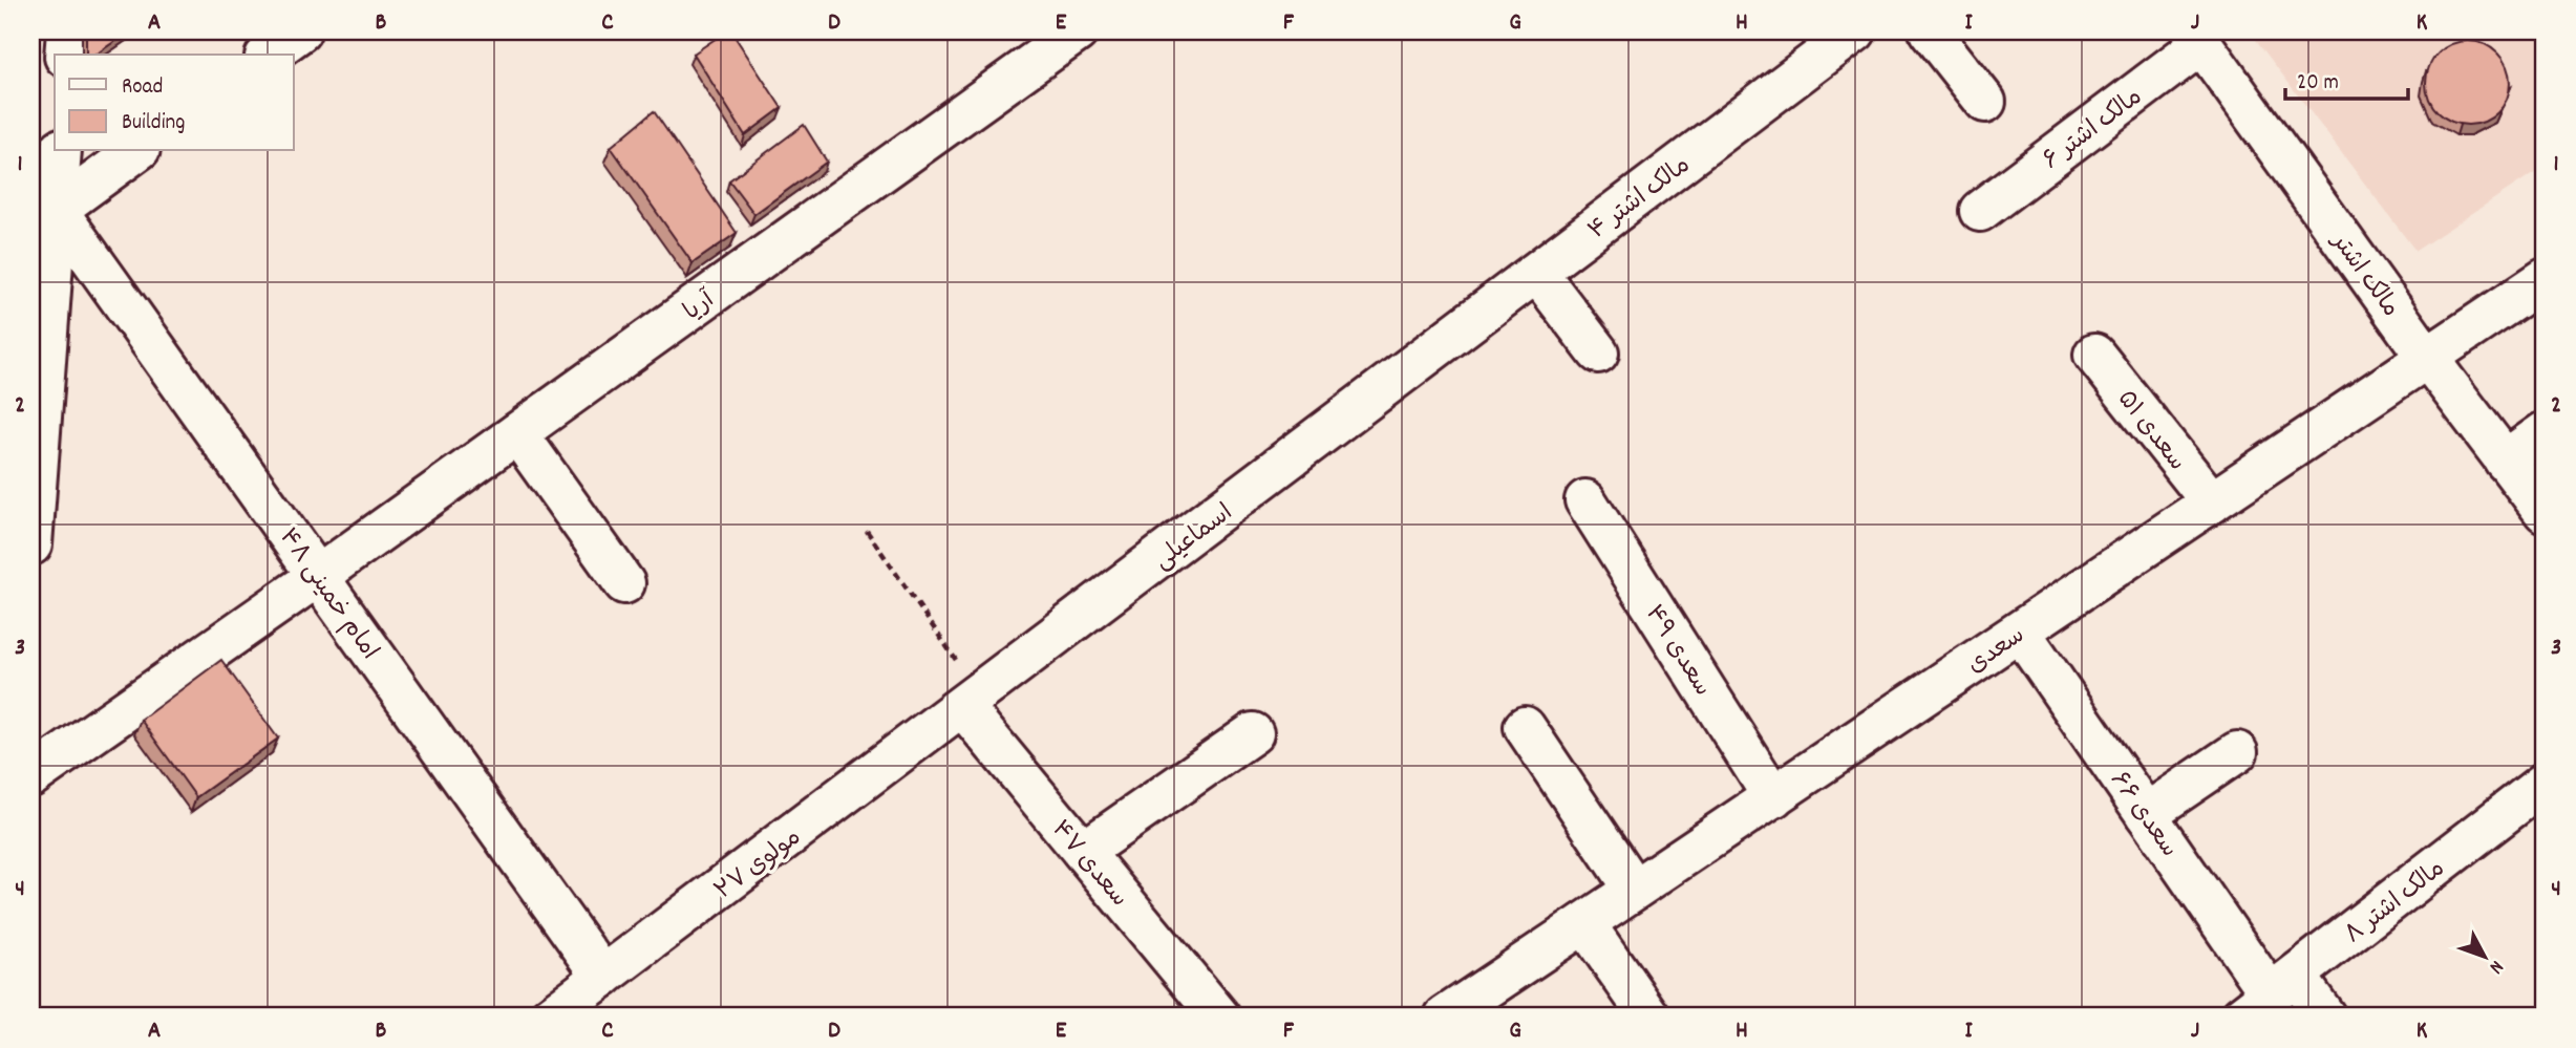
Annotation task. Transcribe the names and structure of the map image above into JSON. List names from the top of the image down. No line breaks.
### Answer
{"streets":{"street":["مالک اشتر ۶","مالک اشتر ۴","مالک اشتر","آریا","سعدی ۵۱","اسماعیلی","امام خمینی ۴۸","سعدی","سعدی ۴۹","سعدی ۶۶","مولوی ۲۷","سعدی ۴۷","مالک اشتر ۸"]},"crossings":[["مالک اشتر ۶","مالک اشتر"],["مالک اشتر ۴","اسماعیلی"],["مالک اشتر","سعدی"],["آریا","امام خمینی ۴۸"],["سعدی ۵۱","سعدی"],["اسماعیلی","مولوی ۲۷"],["اسماعیلی","سعدی ۴۷"],["امام خمینی ۴۸","مولوی ۲۷"],["سعدی","سعدی ۴۹"],["سعدی","سعدی ۶۶"],["سعدی ۶۶","مالک اشتر ۸"],["مولوی ۲۷","سعدی ۴۷"]],"legend":["Road","Building"],"scale_bar":"20 m","north":"bottom right","grid":{"columns":["A","B","C","D","E","F","G","H","I","J","K"],"rows":["1","2","3","4"]}}
